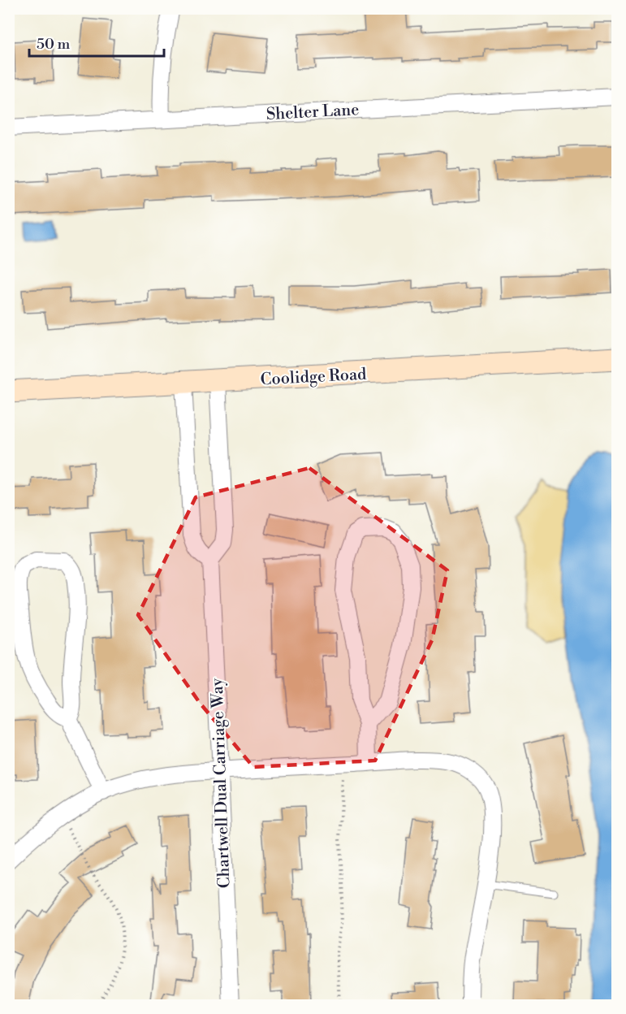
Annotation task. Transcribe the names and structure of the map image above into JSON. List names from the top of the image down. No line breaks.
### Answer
{"streets":{"street":["Shelter Lane","Coolidge Road","Chartwell Dual Carriage Way"]},"scale_bar":"50 m"}
